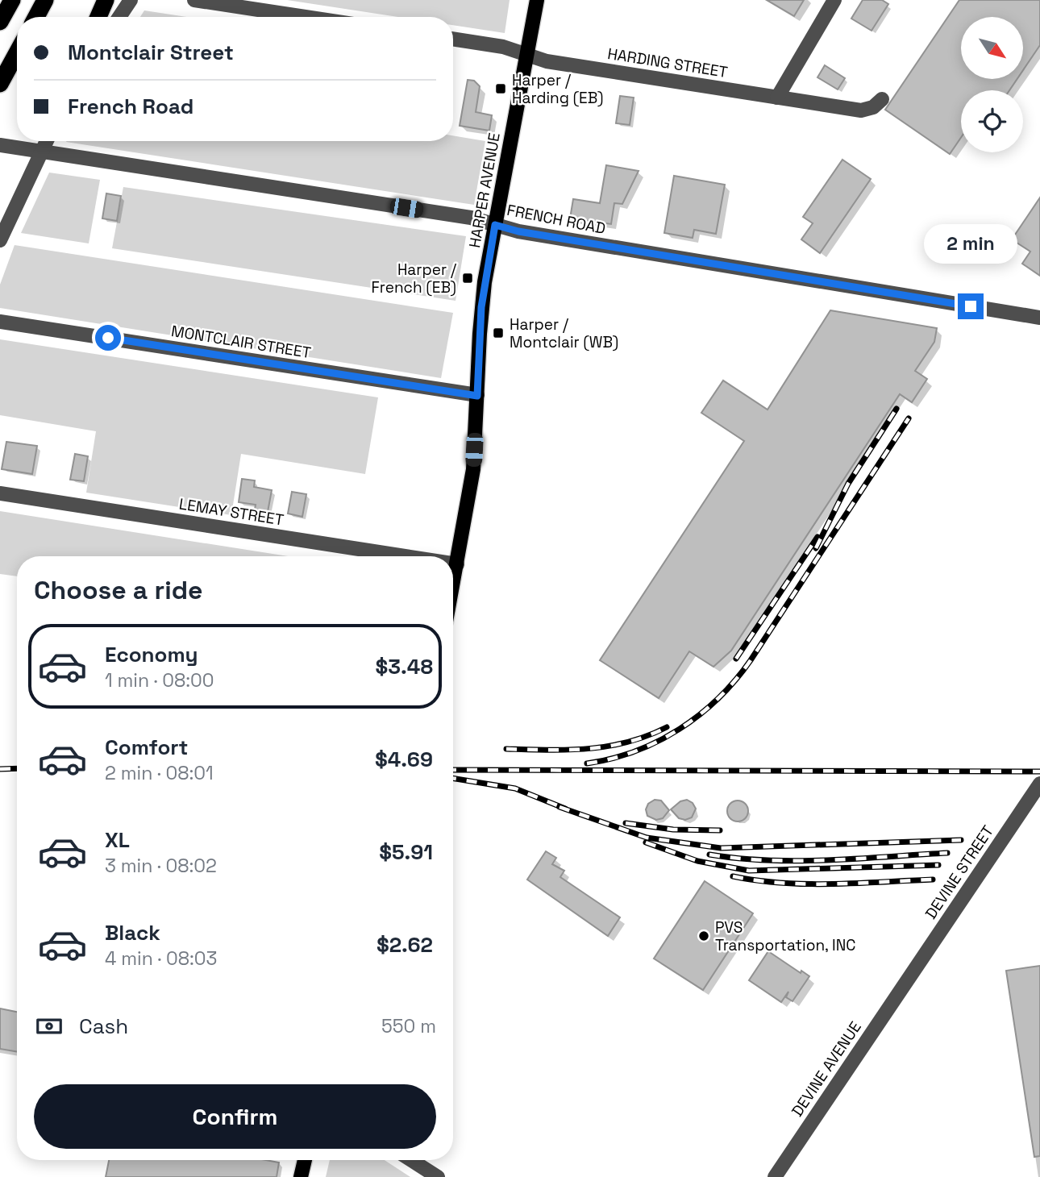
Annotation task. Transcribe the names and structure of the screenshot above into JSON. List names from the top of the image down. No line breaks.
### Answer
{"streets":{"main road":["HARPER AVENUE"],"street":["HARDING STREET","FRENCH ROAD","MONTCLAIR STREET","LEMAY STREET","DEVINE STREET","DEVINE AVENUE"]},"crossings":[["HARDING STREET","HARPER AVENUE"],["HARPER AVENUE","FRENCH ROAD"],["HARPER AVENUE","MONTCLAIR STREET"],["HARPER AVENUE","LEMAY STREET"],["DEVINE STREET","DEVINE AVENUE"]],"places":{"transit":["Harper / Harding (EB)","Harper / French (EB)","Harper / Montclair (WB)"],"other":["PVS Transportation, INC"]},"north":"bottom right","page":{"banner":["Montclair Street","French Road"],"bubble":"2 min","heading":"Choose a ride","list":[{"name":"Economy","note":"1 min · 08:00","value":"$3.48"},{"name":"Comfort","note":"2 min · 08:01","value":"$4.69"},{"name":"XL","note":"3 min · 08:02","value":"$5.91"},{"name":"Black","note":"4 min · 08:03","value":"$2.62"}],"pay":["Cash","550 m"],"buttons":"Confirm"}}
